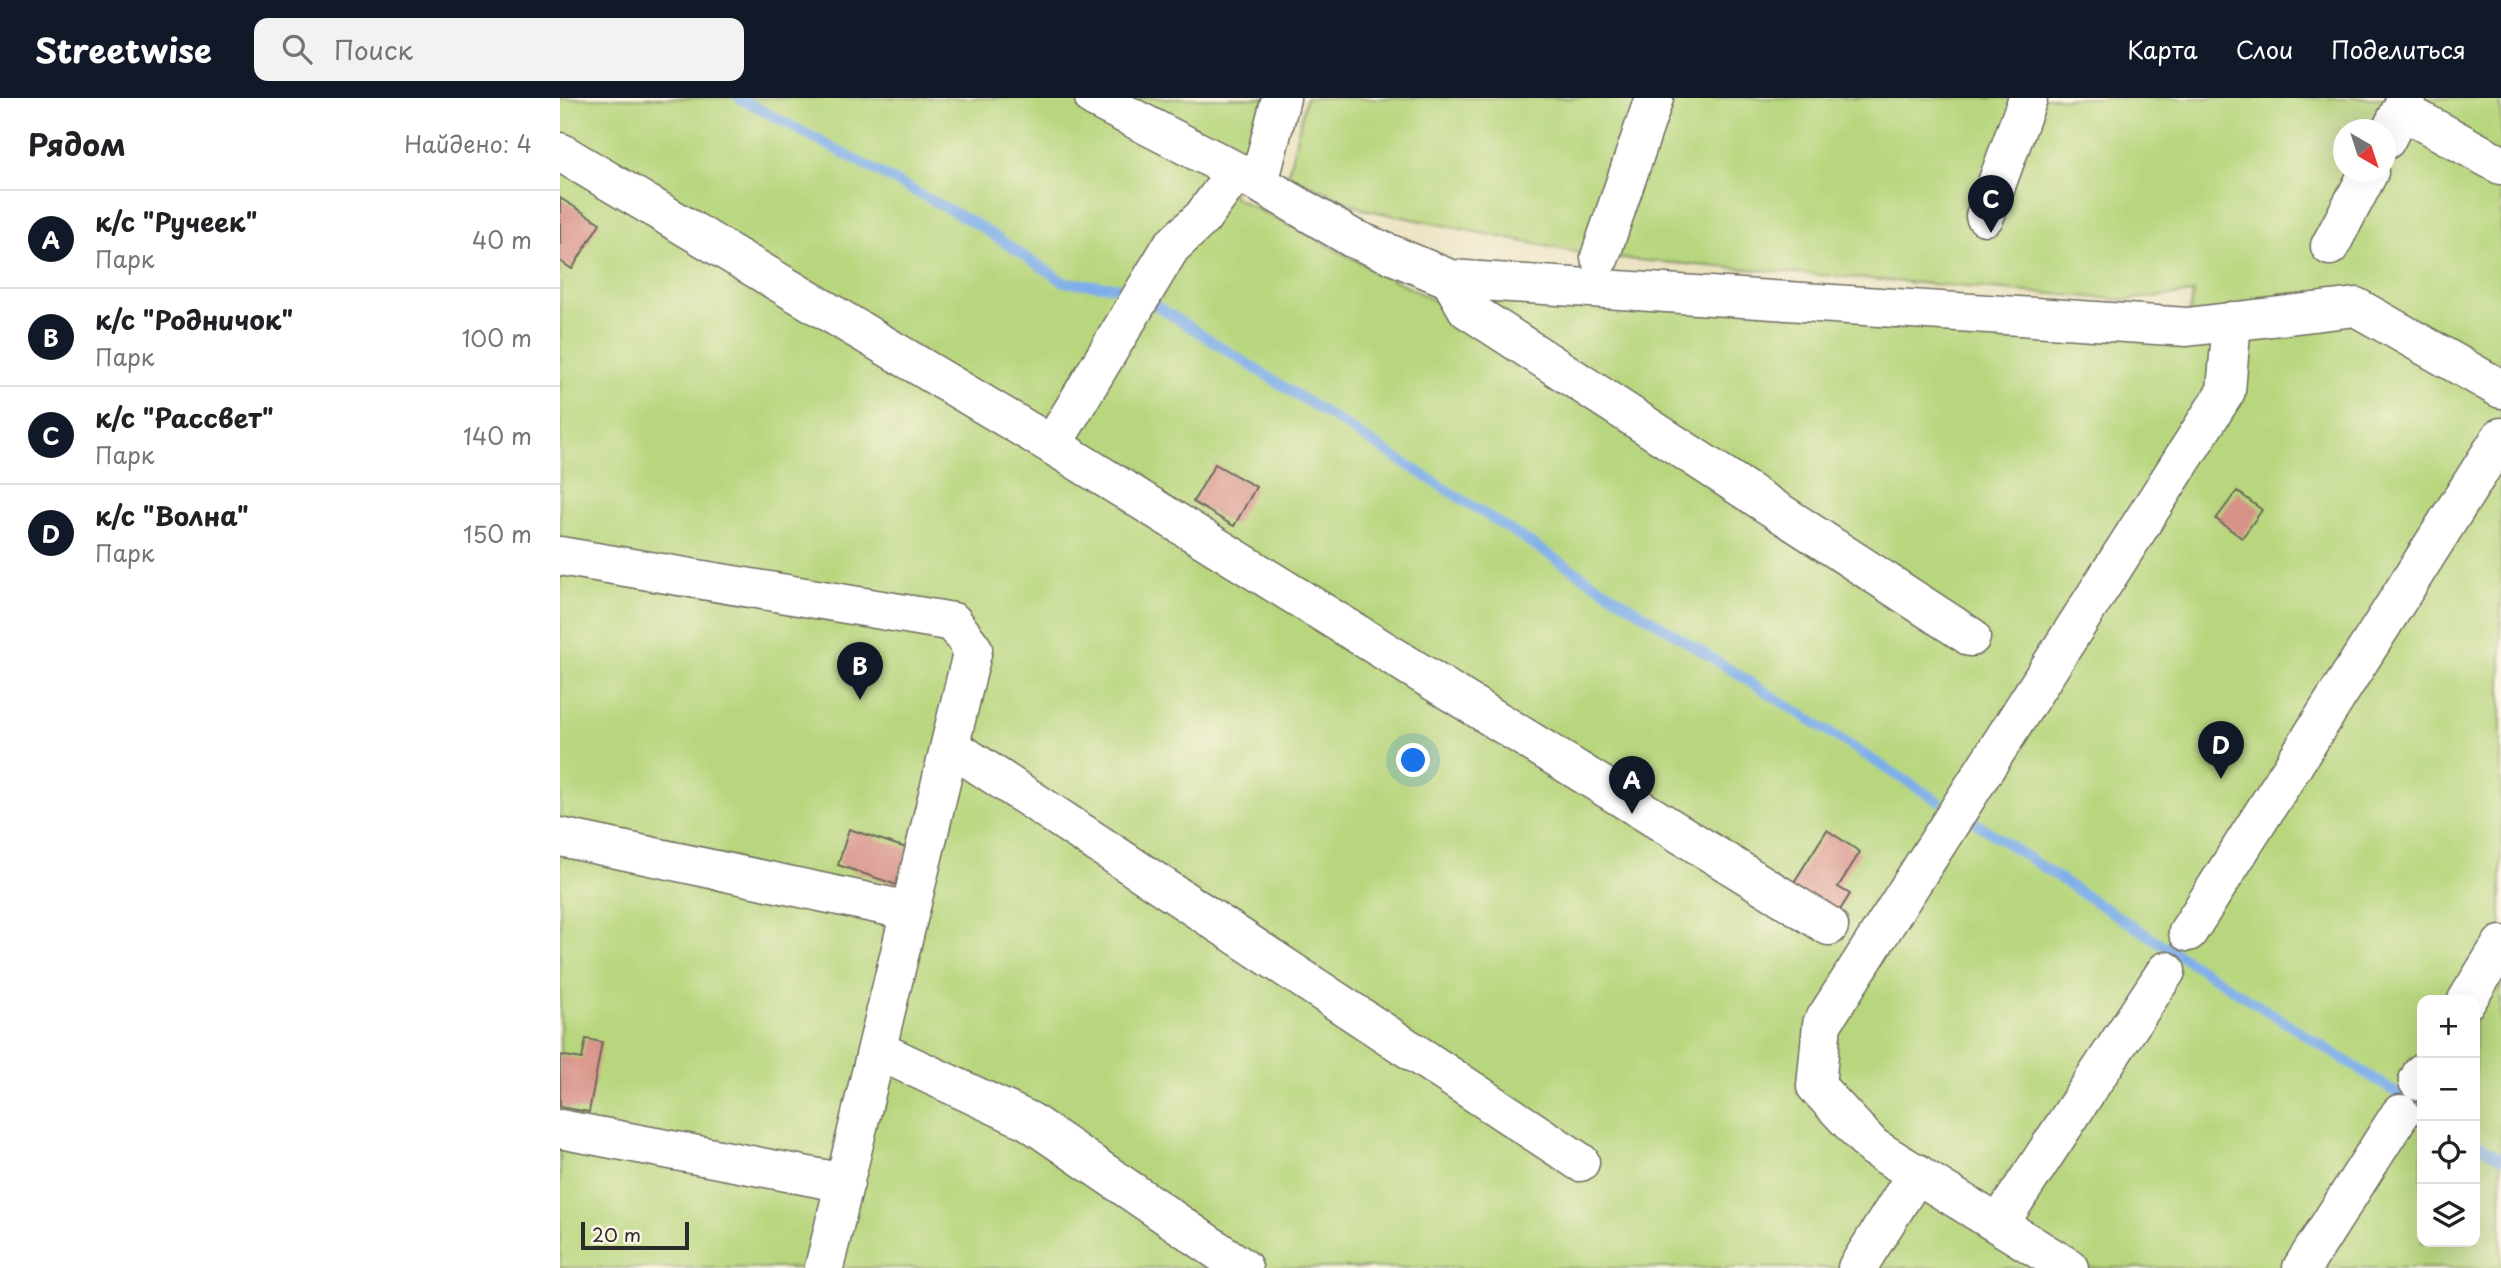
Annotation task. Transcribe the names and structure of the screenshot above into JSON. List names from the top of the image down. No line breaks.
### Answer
{"scale_bar":"20 m","north":"bottom right","page":{"header":"Streetwise","search":"Поиск","nav":["Карта","Слои","Поделиться"],"heading":["Рядом","Найдено: 4"],"pins":["C","B","D","A"],"list":[{"mark":"A","name":"к/с \"Ручеек\"","note":"Парк","value":"40 m"},{"mark":"B","name":"к/с \"Родничок\"","note":"Парк","value":"100 m"},{"mark":"C","name":"к/с \"Рассвет\"","note":"Парк","value":"140 m"},{"mark":"D","name":"к/с \"Волна\"","note":"Парк","value":"150 m"}],"map_buttons":["+","−"],"scale":"20 m"}}
